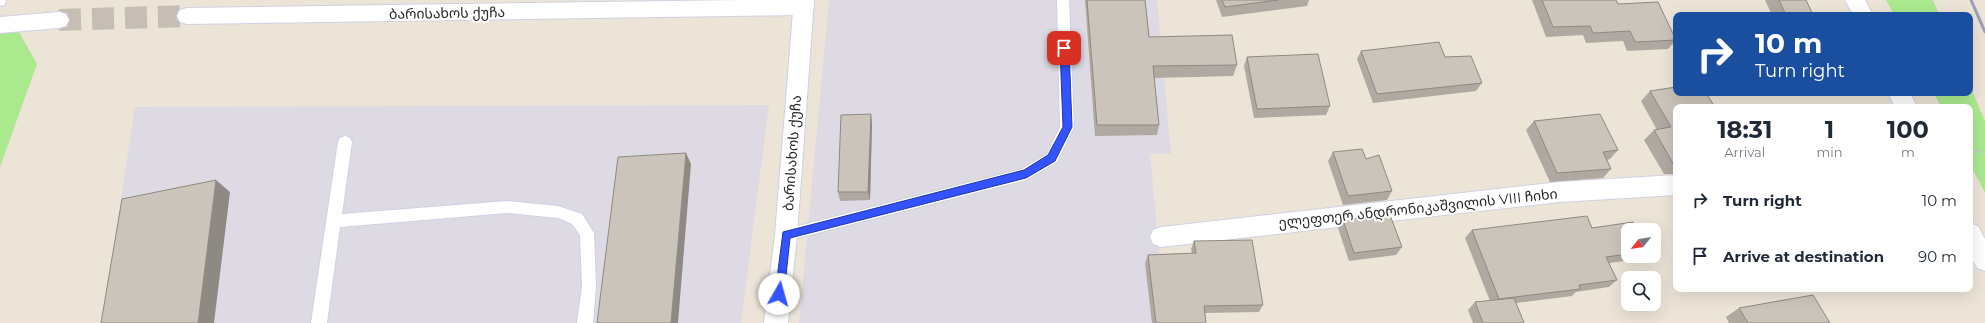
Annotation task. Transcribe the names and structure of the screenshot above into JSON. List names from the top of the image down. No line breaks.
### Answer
{"streets":{"street":["ბარისახოს ქუჩა","ელეფთერ ანდრონიკაშვილის VIII ჩიხი"]},"north":"bottom left","page":{"turn":["10 m","Turn right"],"eta":["18:31","Arrival","1","min","100","m"],"list":[{"name":"Turn right","value":"10 m"},{"name":"Arrive at destination","value":"90 m"}]}}
